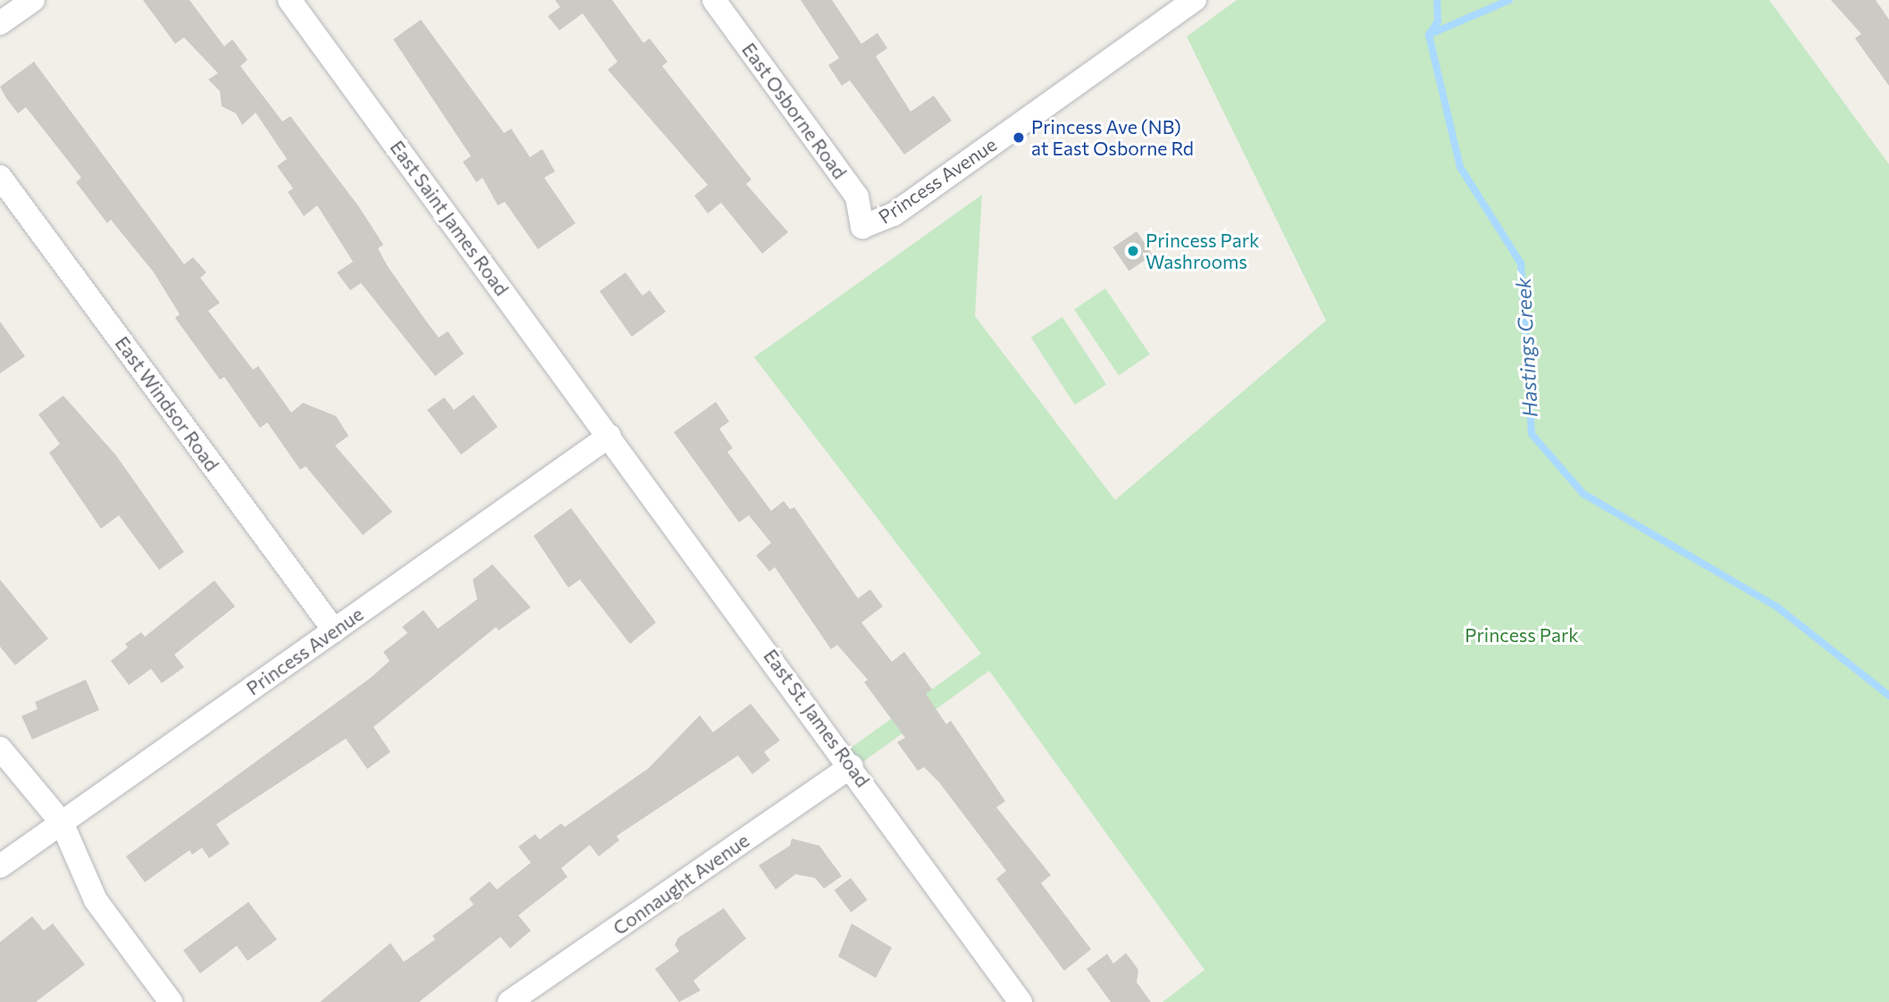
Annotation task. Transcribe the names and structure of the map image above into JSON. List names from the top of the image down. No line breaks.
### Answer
{"streets":{"street":["East Osborne Road","Princess Avenue","East Saint James Road","East Windsor Road","East St. James Road","Connaught Avenue"]},"crossings":[["East Osborne Road","Princess Avenue"],["Princess Avenue","East Saint James Road"],["Princess Avenue","East Windsor Road"],["Princess Avenue","East St. James Road"],["East Saint James Road","East St. James Road"],["East St. James Road","Connaught Avenue"]],"water":["Hastings Creek"],"parks":["Princess Park"],"places":["Princess Ave (NB) at East Osborne Rd","Princess Park Washrooms"]}
